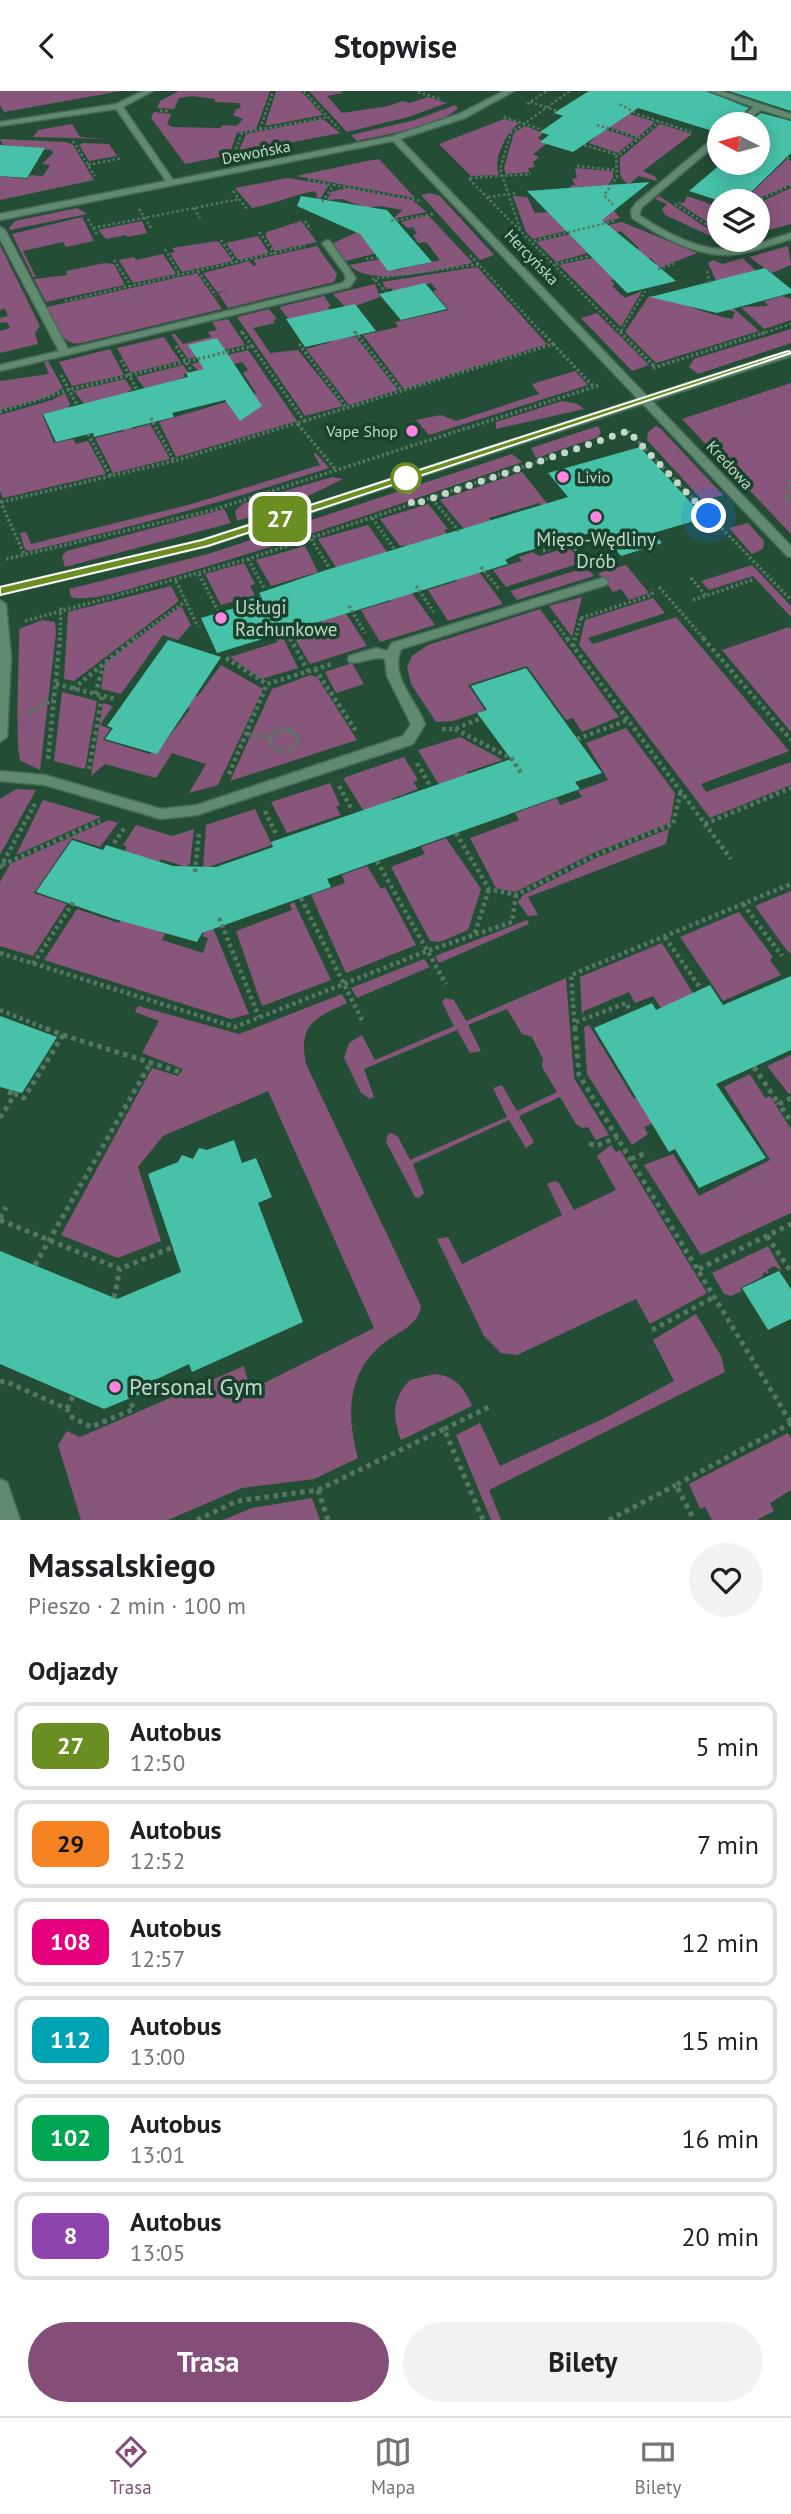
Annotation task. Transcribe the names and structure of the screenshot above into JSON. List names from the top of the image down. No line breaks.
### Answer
{"streets":{"street":["Dewońska","Hercyńska","Kredowa"]},"crossings":[["Dewońska","Hercyńska"],["Hercyńska","Kredowa"]],"places":["Vape Shop","Livio","Mięso-Wędliny Drób","Usługi Rachunkowe","Personal Gym"],"lines":["bus line 27"],"north":"left","page":{"header":"Stopwise","on_map":"27","heading":[["Massalskiego","Pieszo · 2 min · 100 m"],"Odjazdy"],"list":[{"mark":"27","name":"Autobus","note":"12:50","value":"5 min"},{"mark":"29","name":"Autobus","note":"12:52","value":"7 min"},{"mark":"108","name":"Autobus","note":"12:57","value":"12 min"},{"mark":"112","name":"Autobus","note":"13:00","value":"15 min"},{"mark":"102","name":"Autobus","note":"13:01","value":"16 min"},{"mark":"8","name":"Autobus","note":"13:05","value":"20 min"}],"buttons":["Trasa","Bilety"],"tabs":["Trasa","Mapa","Bilety"]}}
